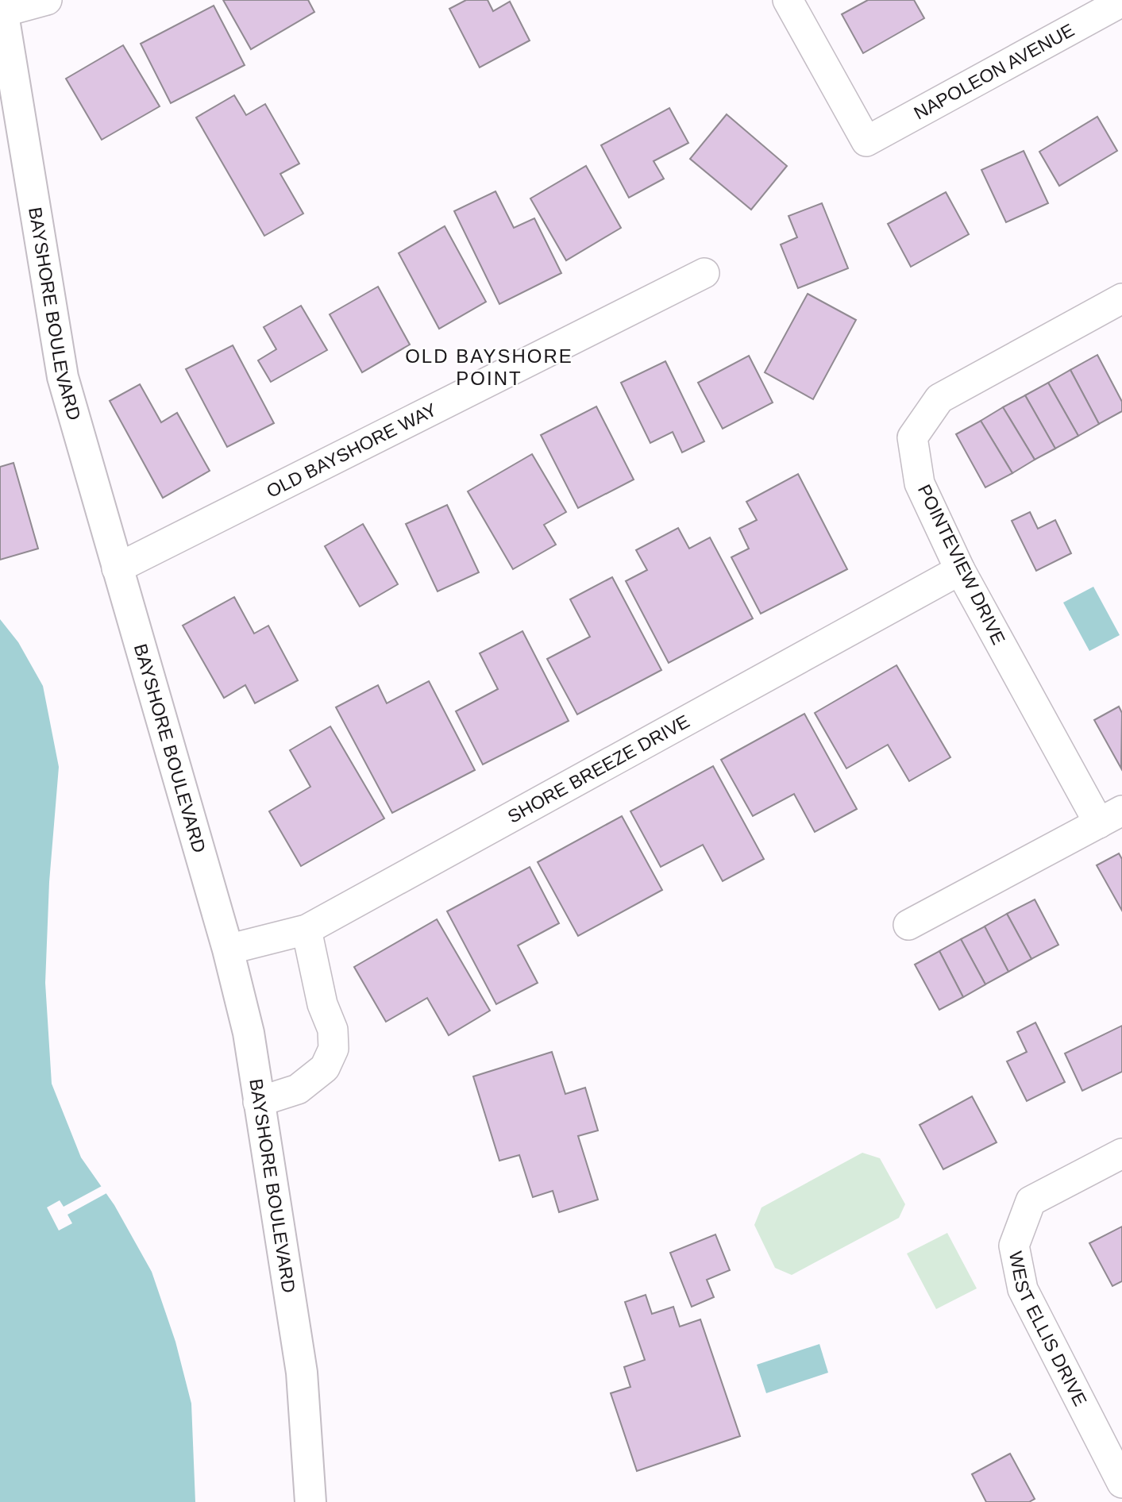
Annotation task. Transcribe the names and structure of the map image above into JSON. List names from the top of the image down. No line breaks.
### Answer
{"streets":{"street":["NAPOLEON AVENUE","BAYSHORE BOULEVARD","OLD BAYSHORE WAY","POINTEVIEW DRIVE","SHORE BREEZE DRIVE","WEST ELLIS DRIVE"]},"crossings":[["BAYSHORE BOULEVARD","OLD BAYSHORE WAY"],["BAYSHORE BOULEVARD","SHORE BREEZE DRIVE"],["POINTEVIEW DRIVE","SHORE BREEZE DRIVE"]],"districts":["OLD BAYSHORE POINT"]}
